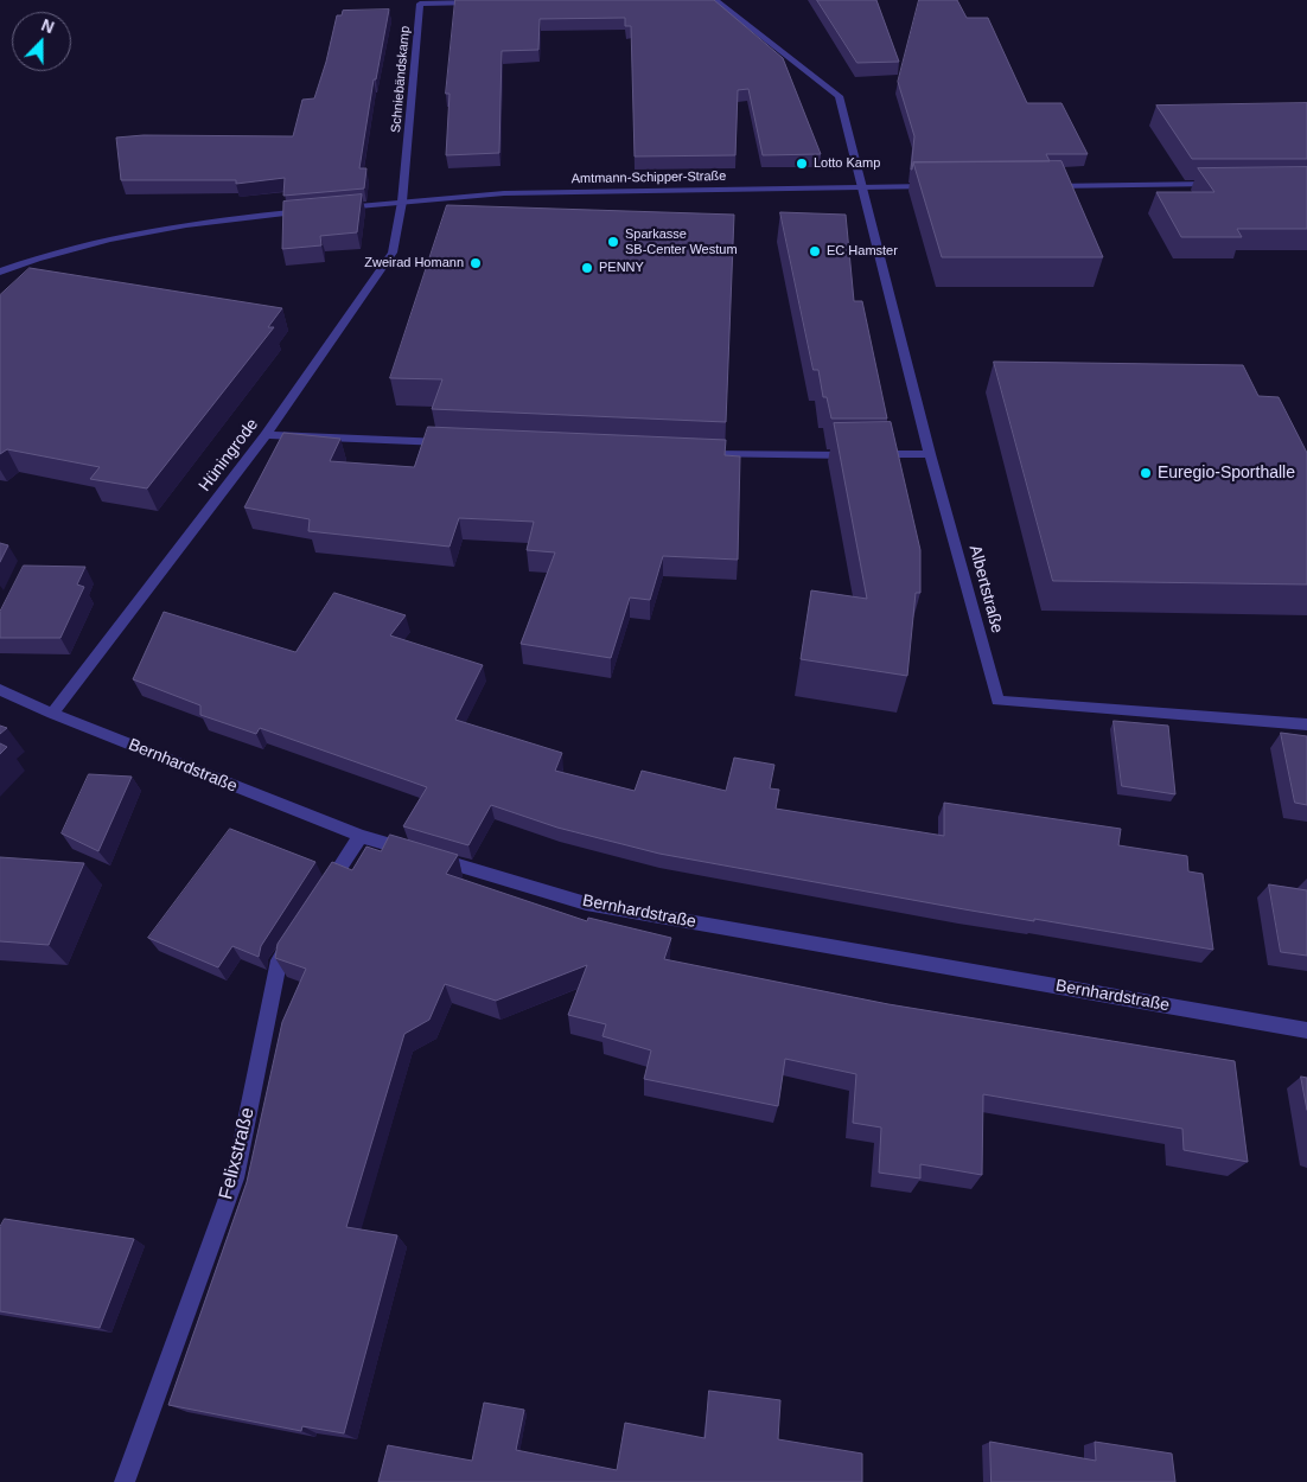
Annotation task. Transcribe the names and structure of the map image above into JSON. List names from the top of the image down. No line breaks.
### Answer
{"streets":{"street":["Schniebändskamp","Amtmann-Schipper-Straße","Hüningrode","Albertstraße","Bernhardstraße","Felixstraße"]},"crossings":[["Schniebändskamp","Amtmann-Schipper-Straße"],["Schniebändskamp","Hüningrode"],["Amtmann-Schipper-Straße","Hüningrode"],["Amtmann-Schipper-Straße","Albertstraße"],["Hüningrode","Bernhardstraße"]],"places":["Lotto Kamp","Sparkasse SB-Center Westum","EC Hamster","Zweirad Homann","PENNY","Euregio-Sporthalle"],"north":"top"}
